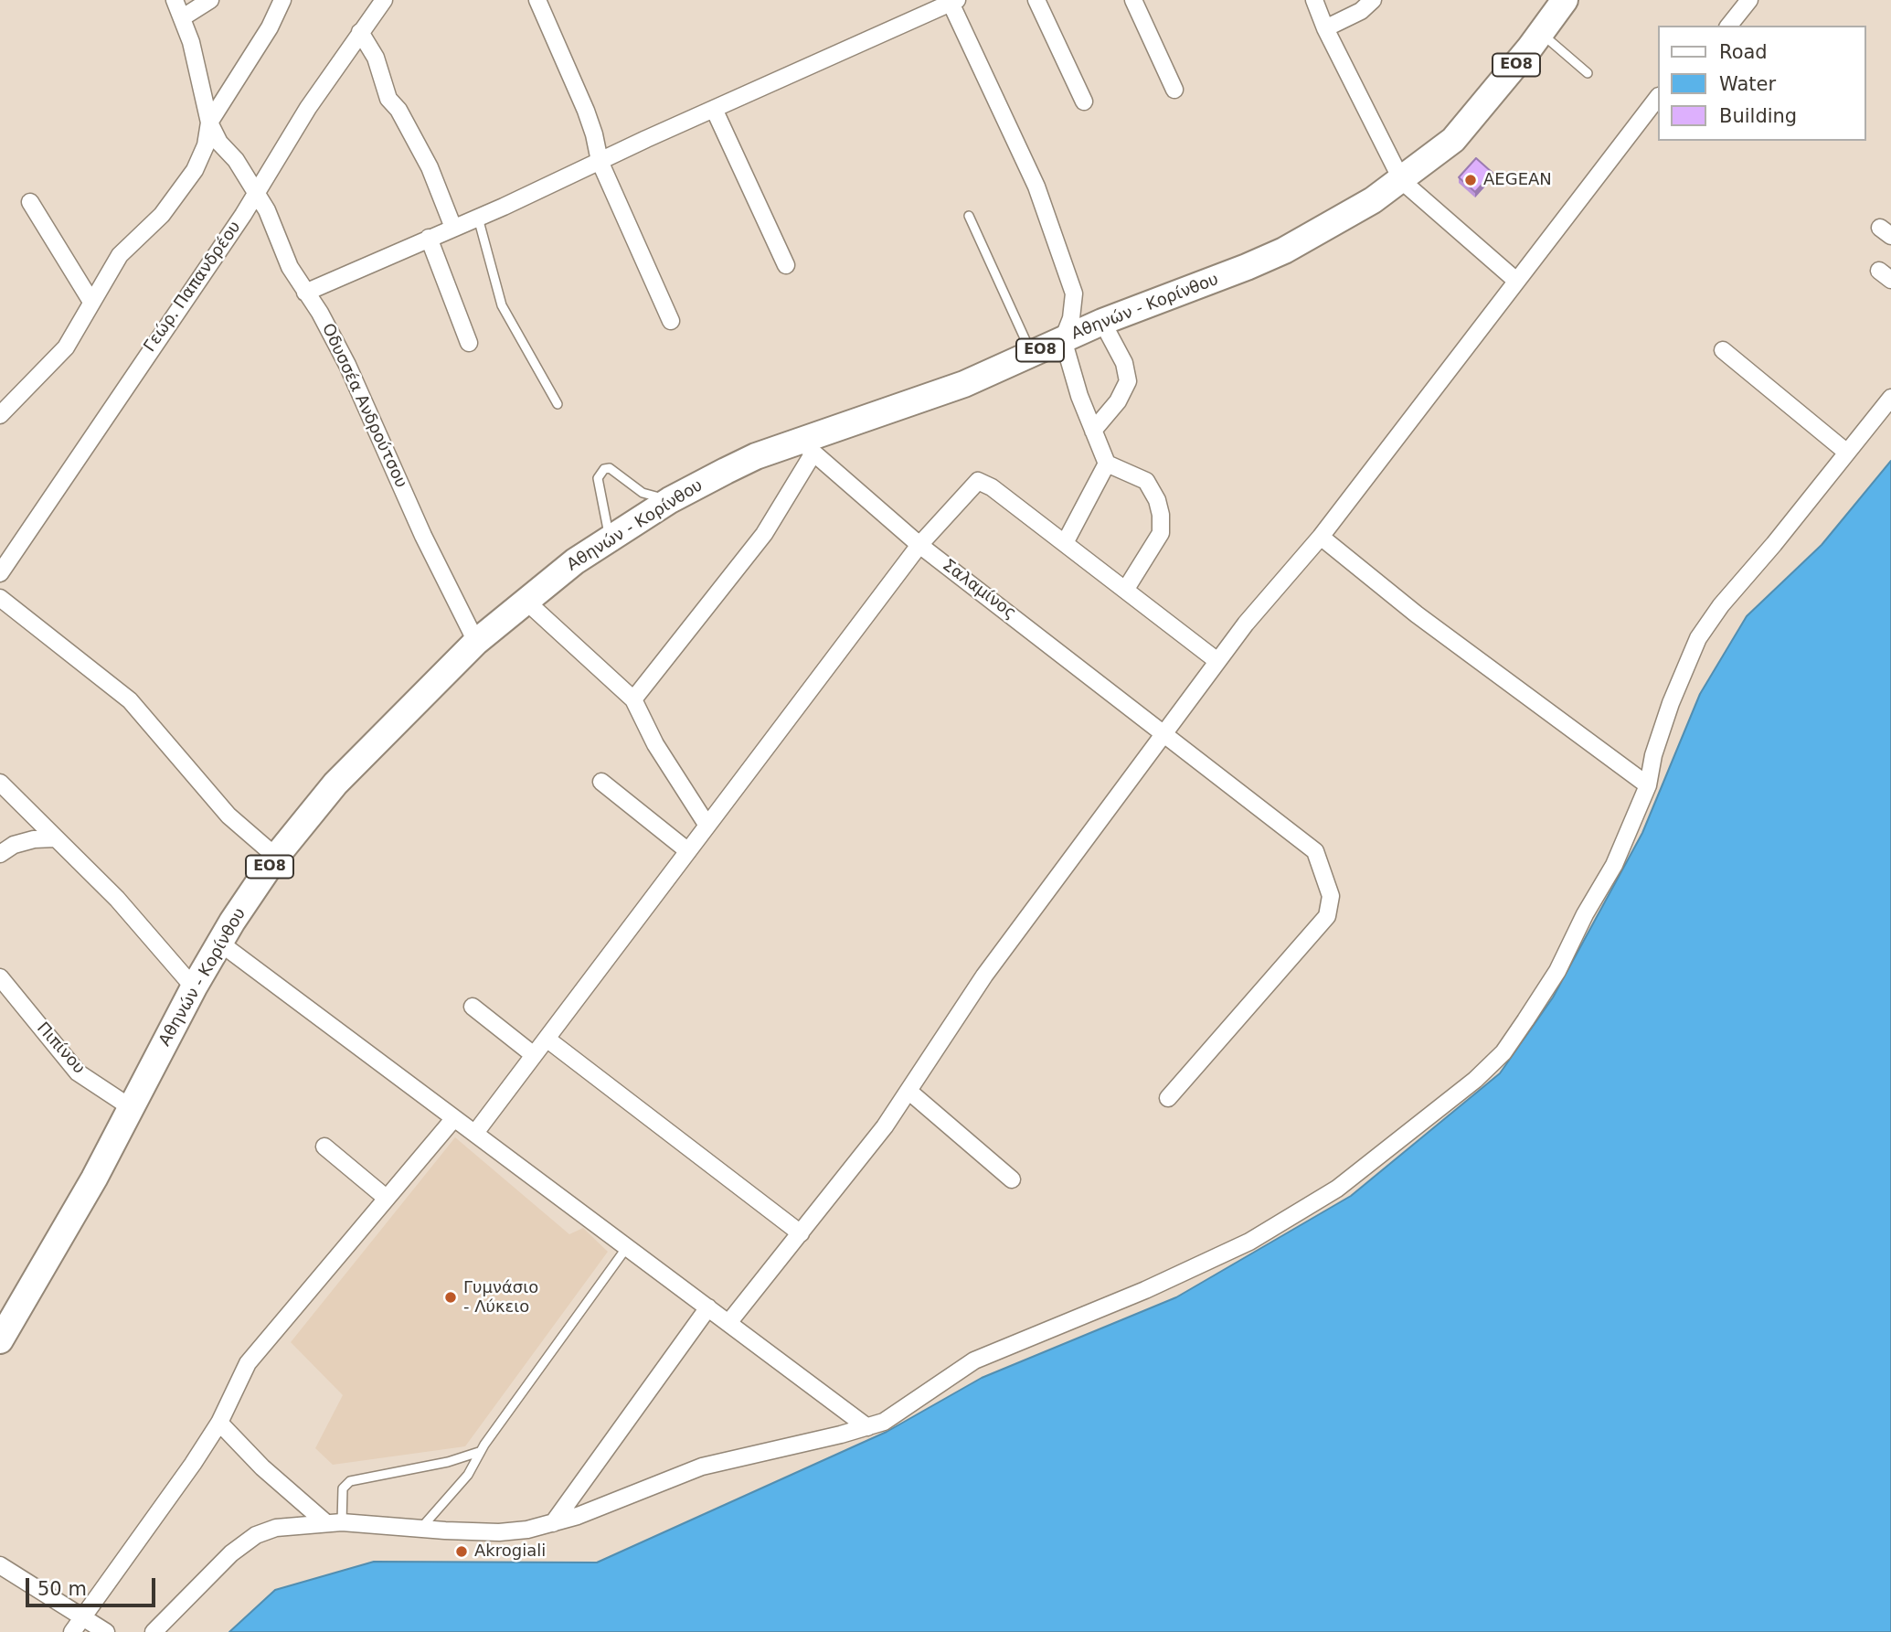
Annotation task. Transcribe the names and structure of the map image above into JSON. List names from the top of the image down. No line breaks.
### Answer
{"streets":{"main road":["ΕΟ8","Αθηνών - Κορίνθου"],"street":["Γεώρ. Παπανδρέου","Οδυσσέα Ανδρούτσου","Σαλαμίνος","Πιπίνου"]},"crossings":[["Γεώρ. Παπανδρέου","Οδυσσέα Ανδρούτσου"],["Αθηνών - Κορίνθου","Οδυσσέα Ανδρούτσου"],["Αθηνών - Κορίνθου","Σαλαμίνος"],["Αθηνών - Κορίνθου","Πιπίνου"]],"places":["AEGEAN","Γυμνάσιο - Λύκειο","Akrogiali"],"legend":["Road","Water","Building"],"scale_bar":"50 m"}
